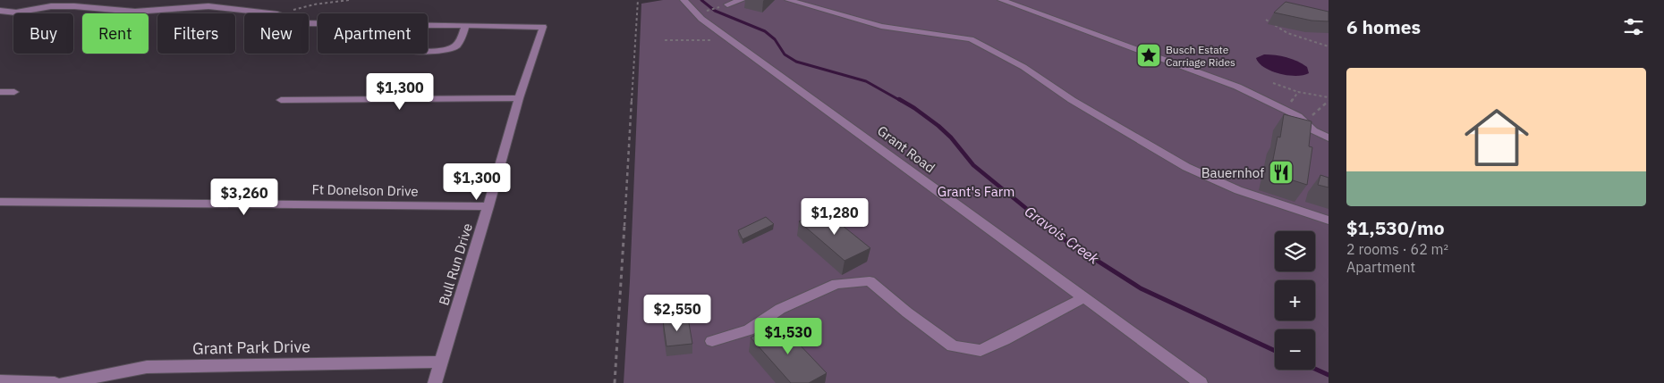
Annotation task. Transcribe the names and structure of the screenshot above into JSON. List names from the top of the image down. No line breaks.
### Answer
{"streets":{"street":["Grant Road","Ft Donelson Drive","Bull Run Drive","Grant Park Drive"]},"crossings":[["Ft Donelson Drive","Bull Run Drive"],["Bull Run Drive","Grant Park Drive"]],"water":["Gravois Creek"],"parks":["Grant's Farm"],"places":{"place":["Busch Estate Carriage Rides"],"restaurant":["Bauernhof"]},"page":{"heading":"6 homes","chip":["Buy","Rent","Filters","New","Apartment"],"list":[{"name":"$1,530/mo","note":"2 rooms · 62 m² · Apartment"}],"price":["$1,300","$1,300","$3,260","$1,280","$2,550","$1,530"],"map_buttons":["+","−"]}}
